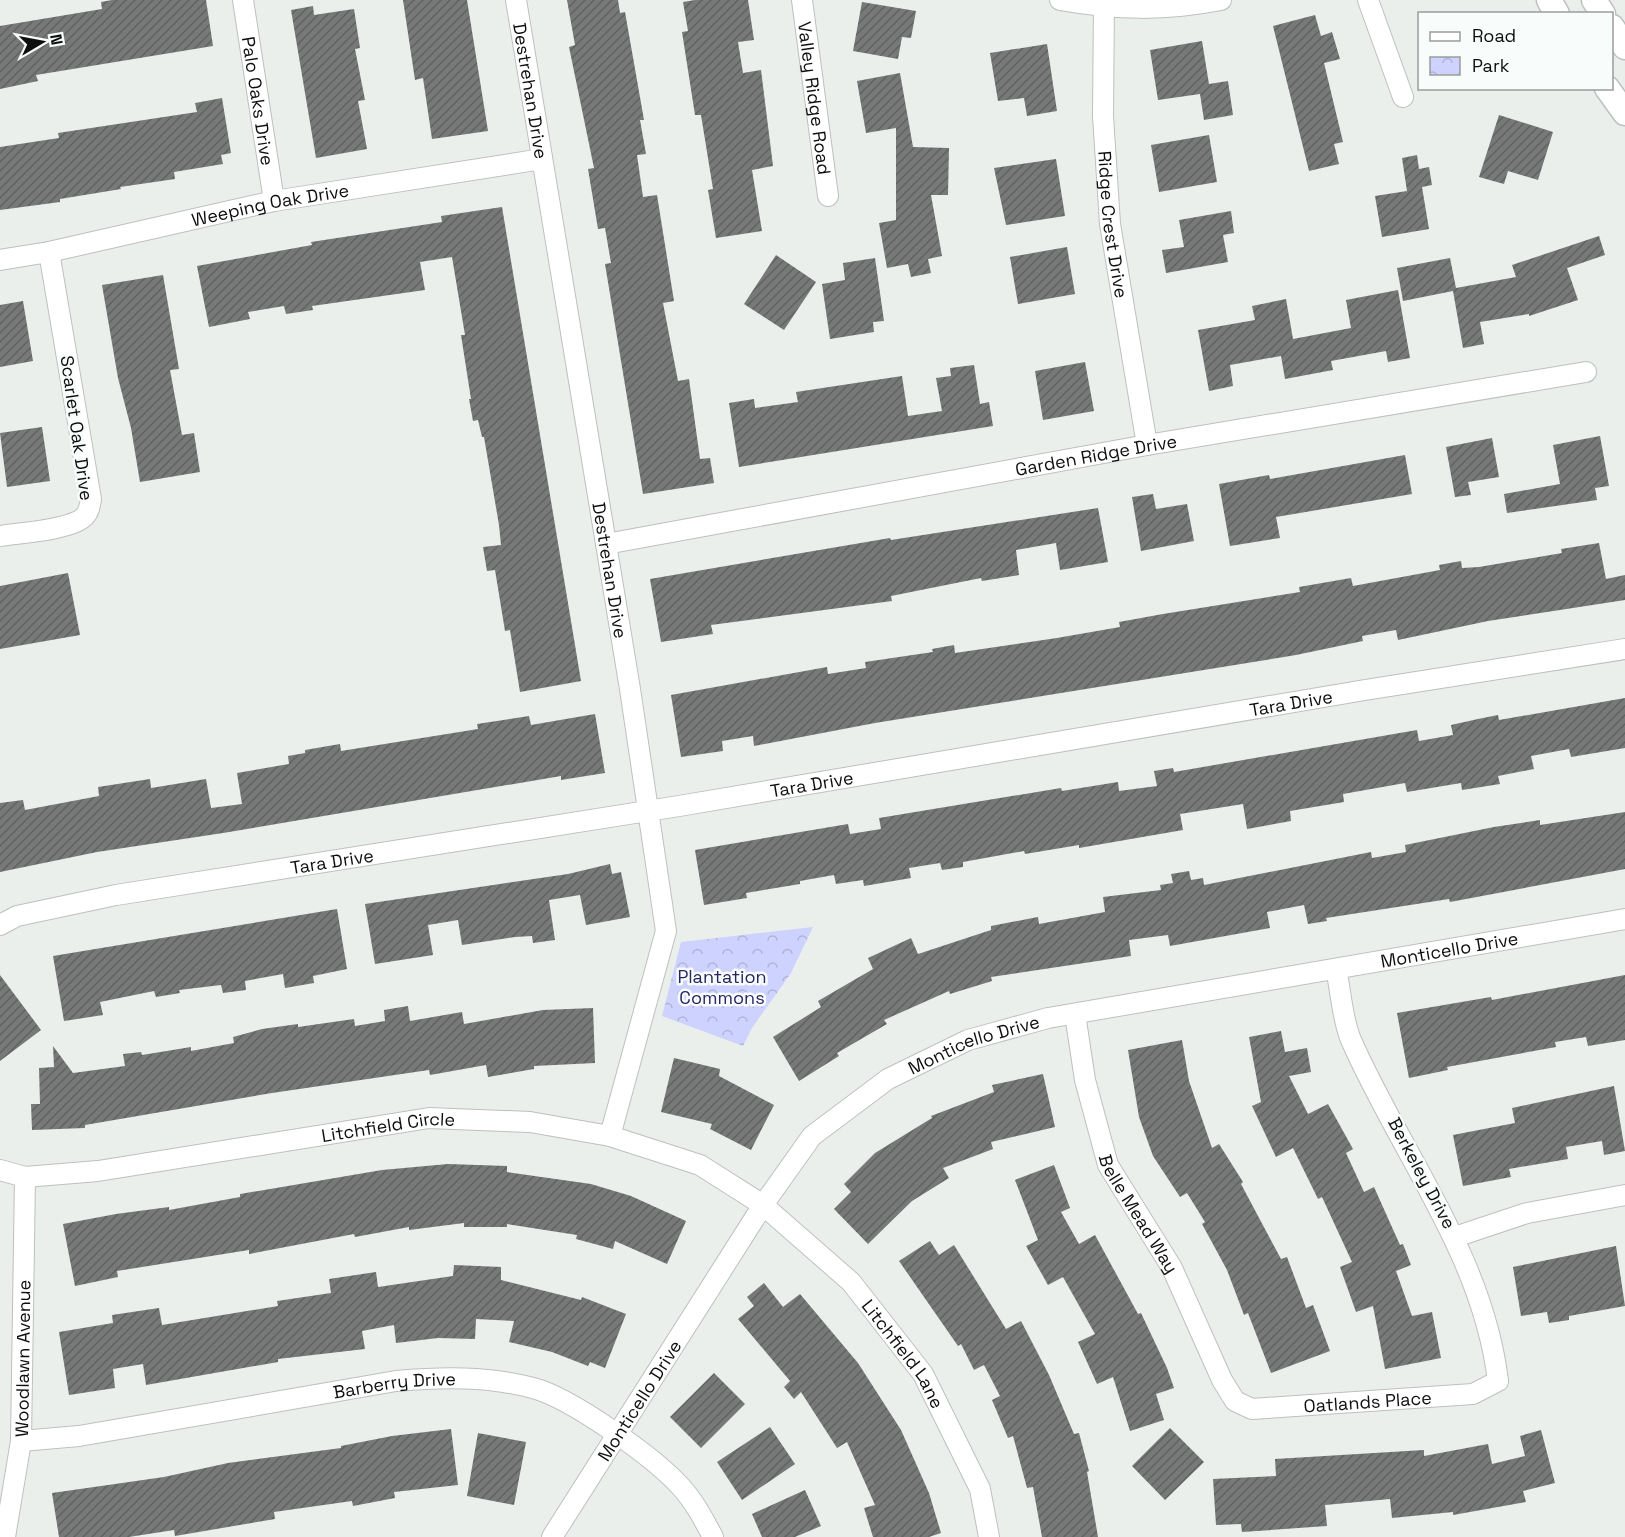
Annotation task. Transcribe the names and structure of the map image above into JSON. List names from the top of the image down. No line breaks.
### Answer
{"streets":{"street":["Destrehan Drive","Valley Ridge Road","Palo Oaks Drive","Weeping Oak Drive","Ridge Crest Drive","Scarlet Oak Drive","Garden Ridge Drive","Tara Drive","Monticello Drive","Litchfield Circle","Berkeley Drive","Belle Mead Way","Litchfield Lane","Woodlawn Avenue","Barberry Drive","Oatlands Place"]},"crossings":[["Destrehan Drive","Weeping Oak Drive"],["Destrehan Drive","Garden Ridge Drive"],["Destrehan Drive","Tara Drive"],["Destrehan Drive","Litchfield Circle"],["Palo Oaks Drive","Weeping Oak Drive"],["Weeping Oak Drive","Scarlet Oak Drive"],["Ridge Crest Drive","Garden Ridge Drive"],["Monticello Drive","Litchfield Circle"],["Monticello Drive","Berkeley Drive"],["Monticello Drive","Belle Mead Way"],["Monticello Drive","Litchfield Lane"],["Monticello Drive","Barberry Drive"],["Litchfield Circle","Litchfield Lane"],["Litchfield Circle","Woodlawn Avenue"],["Berkeley Drive","Oatlands Place"],["Belle Mead Way","Oatlands Place"],["Woodlawn Avenue","Barberry Drive"]],"parks":["Plantation Commons"],"legend":["Road","Park"],"north":"right"}
